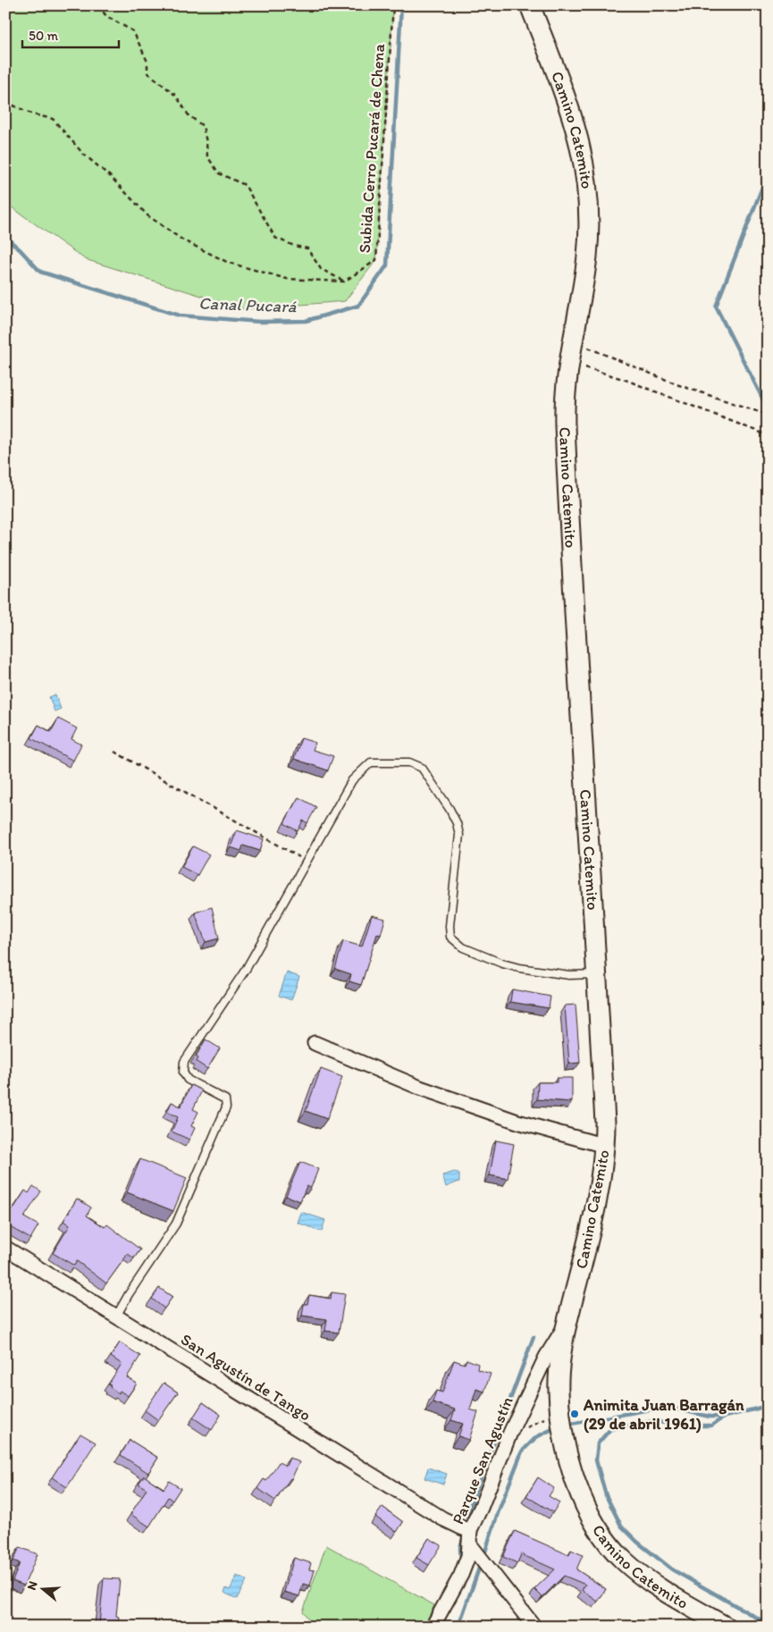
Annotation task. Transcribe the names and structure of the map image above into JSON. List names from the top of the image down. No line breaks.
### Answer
{"streets":{"main road":["Camino Catemito"],"street":["San Agustín de Tango","Parque San Agustín"],"path":["Subida Cerro Pucará de Chena"]},"crossings":[["Camino Catemito","Parque San Agustín"],["San Agustín de Tango","Parque San Agustín"]],"water":["Canal Pucará"],"places":["Animita Juan Barragán (29 de abril 1961)"],"scale_bar":"50 m","north":"left"}
